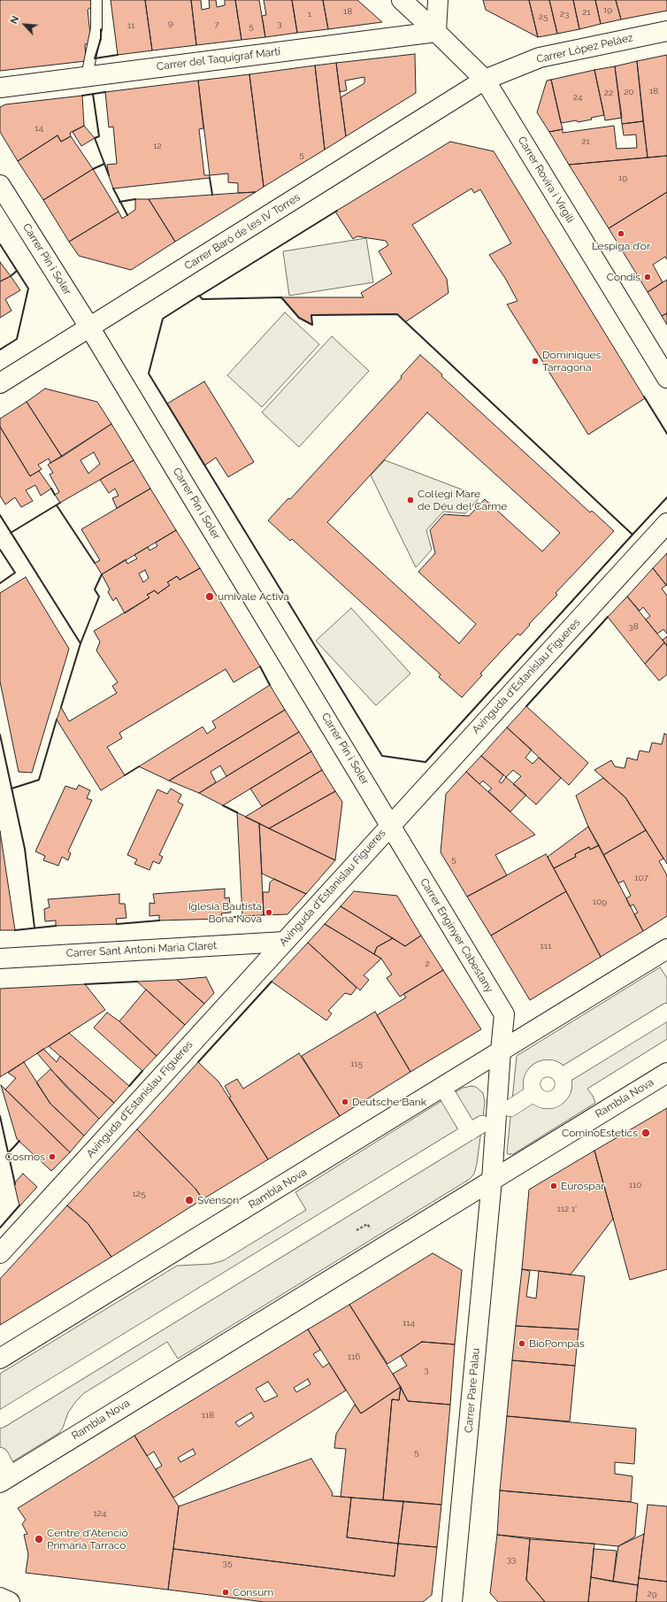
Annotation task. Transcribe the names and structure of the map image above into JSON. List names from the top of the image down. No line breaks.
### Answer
{"streets":{"street":["Carrer López Peláez","Carrer del Taquígraf Martí","Carrer Rovira i Virgili","Carrer Baró de les IV Torres","Carrer Pin i Soler","Avinguda d'Estanislau Figueres","Carrer Enginyer Cabestany","Carrer Sant Antoni Maria Claret","Rambla Nova","Carrer Pare Palau"]},"crossings":[["Carrer López Peláez","Carrer Rovira i Virgili"],["Carrer López Peláez","Carrer Baró de les IV Torres"],["Carrer del Taquígraf Martí","Carrer Rovira i Virgili"],["Carrer Rovira i Virgili","Carrer Baró de les IV Torres"],["Carrer Baró de les IV Torres","Carrer Pin i Soler"],["Carrer Pin i Soler","Avinguda d'Estanislau Figueres"],["Carrer Pin i Soler","Carrer Enginyer Cabestany"],["Avinguda d'Estanislau Figueres","Carrer Enginyer Cabestany"],["Avinguda d'Estanislau Figueres","Carrer Sant Antoni Maria Claret"],["Carrer Enginyer Cabestany","Rambla Nova"],["Rambla Nova","Carrer Pare Palau"]],"places":["L’espiga d’or","Condis","Dominiques Tarragona","Col·legi Mare de Déu del Carme","umivale Activa","Iglesia Bautista Bona Nova","Deutsche Bank","CominoEstetics","Cosmos","Eurospar","Svenson","BioPompas","Centre d'Atenció Primària Tarraco","Consum"],"house_numbers":["19","18","21","1","23","25","9","3","7","11","5","18","20","22","24","14","21","12","5","19","38","5","107","109","111","2","115","110","125","112 1°","114","116","3","118","5","124","33","35","29"],"north":"top left"}
